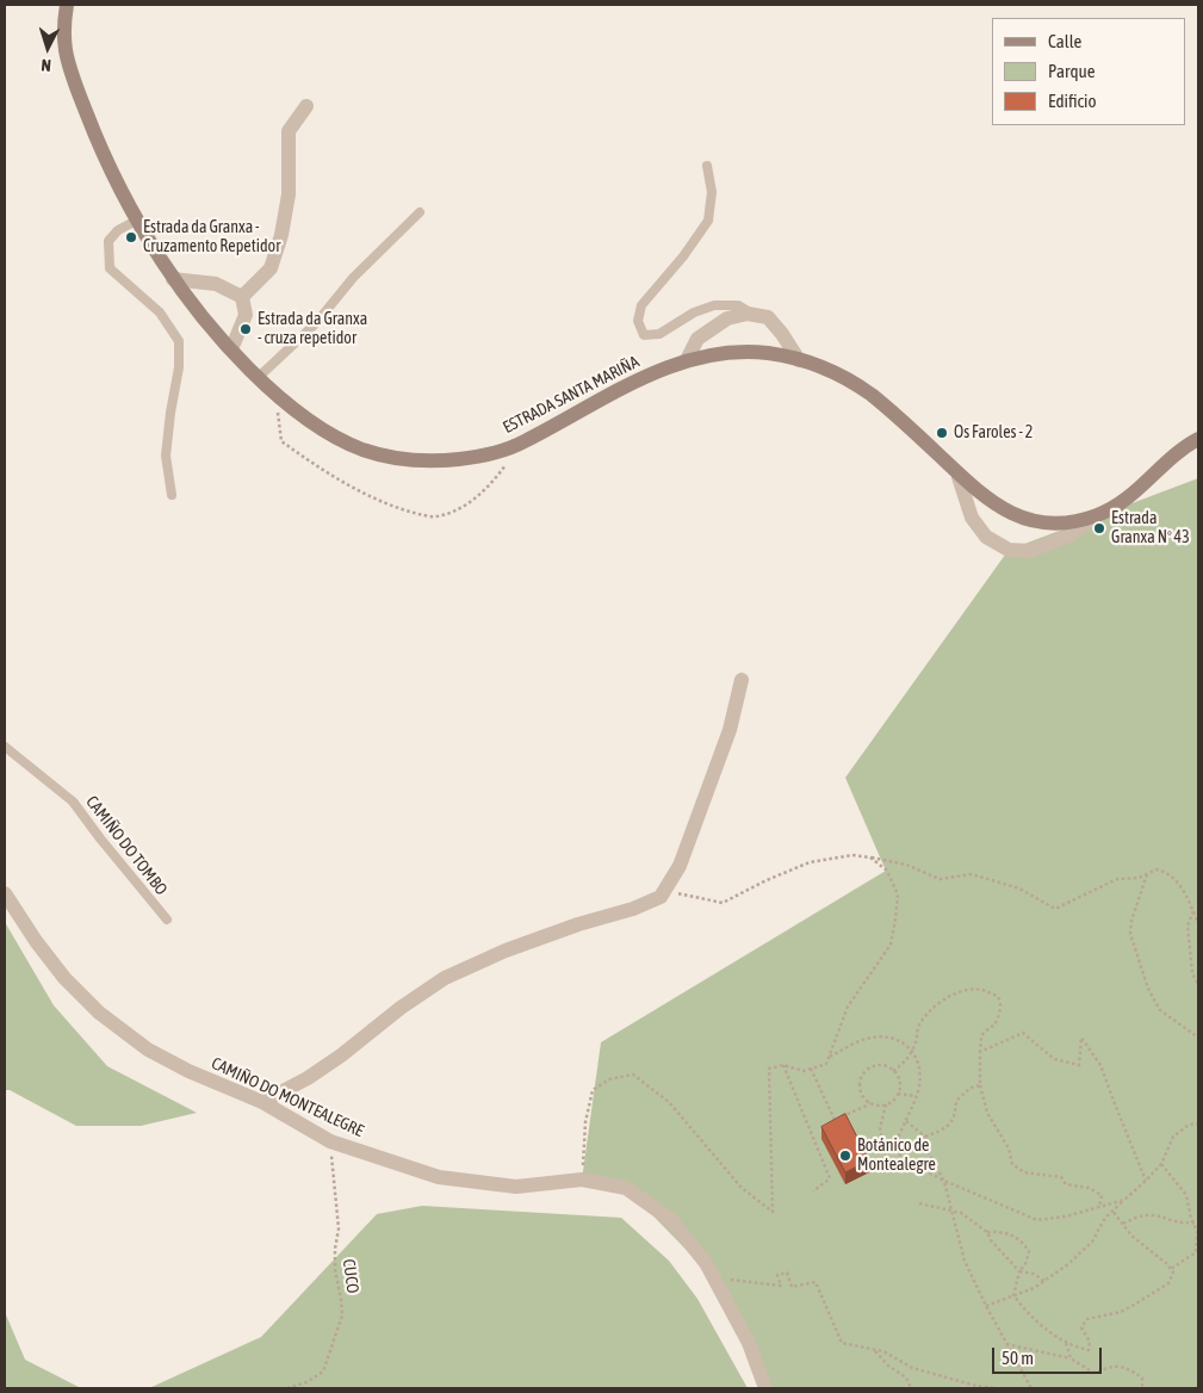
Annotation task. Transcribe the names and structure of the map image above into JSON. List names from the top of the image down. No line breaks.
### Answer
{"streets":{"main road":["ESTRADA SANTA MARIÑA"],"street":["CAMIÑO DO MONTEALEGRE"],"lane":["CAMIÑO DO TOMBO"],"path":["CUCO"]},"crossings":[["CAMIÑO DO MONTEALEGRE","CUCO"]],"places":["Estrada da Granxa - Cruzamento Repetidor","Estrada da Granxa - cruza repetidor","Os Faroles - 2","Estrada Granxa Nº 43","Botánico de Montealegre"],"legend":["Calle","Parque","Edificio"],"scale_bar":"50 m","north":"bottom"}
